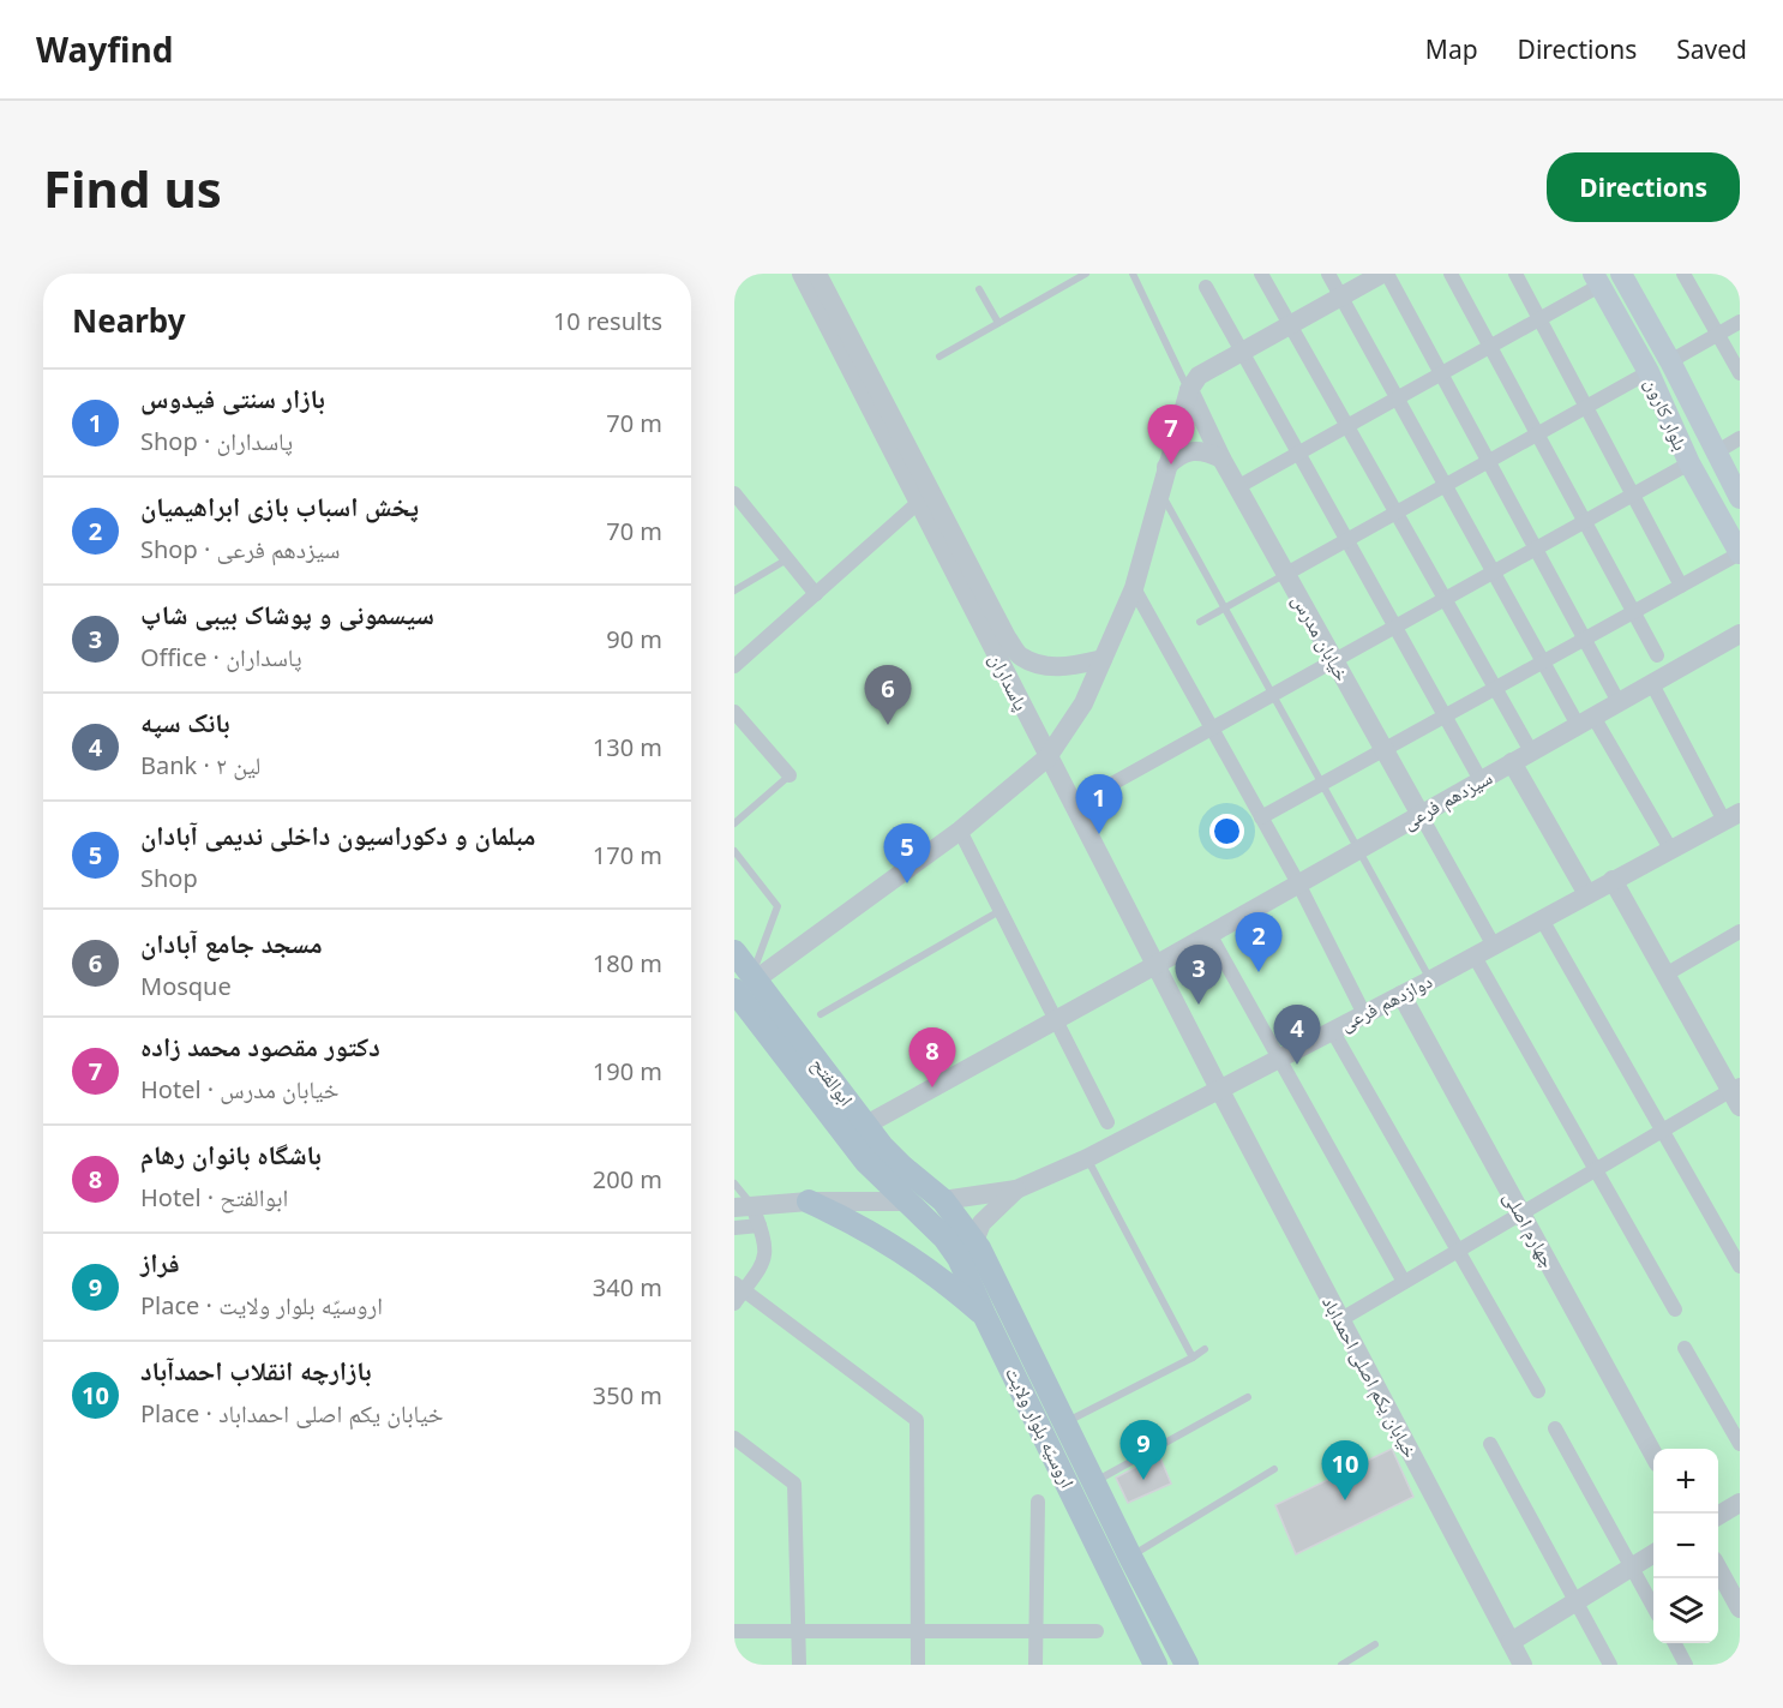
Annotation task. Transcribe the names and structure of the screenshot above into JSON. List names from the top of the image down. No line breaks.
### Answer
{"streets":{"main road":["بلوار کارون","ابوالفتح","اروسیّه بلوار ولایت"],"street":["خیابان مدرس","پاسداران","سیزدهم فرعی","دوازدهم فرعی","چهارم اصلی","خیابان یکم اصلی احمداباد"]},"crossings":[["خیابان مدرس","سیزدهم فرعی"],["پاسداران","سیزدهم فرعی"],["پاسداران","دوازدهم فرعی"],["پاسداران","خیابان یکم اصلی احمداباد"],["سیزدهم فرعی","ابوالفتح"],["دوازدهم فرعی","ابوالفتح"],["دوازدهم فرعی","چهارم اصلی"],["دوازدهم فرعی","خیابان یکم اصلی احمداباد"],["دوازدهم فرعی","اروسیّه بلوار ولایت"],["ابوالفتح","اروسیّه بلوار ولایت"]],"page":{"header":"Wayfind","nav":["Map","Directions","Saved"],"buttons":"Directions","title":"Find us","heading":["Nearby","10 results"],"list":[{"mark":"1","name":"بازار سنتی فیدوس","note":"Shop · پاسداران","value":"70 m"},{"mark":"2","name":"پخش اسباب بازی ابراهیمیان","note":"Shop · سیزدهم فرعی","value":"70 m"},{"mark":"3","name":"سیسمونی و پوشاک بیبی شاپ","note":"Office · پاسداران","value":"90 m"},{"mark":"4","name":"بانک سپه","note":"Bank · لین ۲","value":"130 m"},{"mark":"5","name":"مبلمان و دکوراسیون داخلی ندیمی آبادان","note":"Shop","value":"170 m"},{"mark":"6","name":"مسجد جامع آبادان","note":"Mosque","value":"180 m"},{"mark":"7","name":"دكتور مقصود محمد زاده","note":"Hotel · خیابان مدرس","value":"190 m"},{"mark":"8","name":"باشگاه بانوان رهام","note":"Hotel · ابوالفتح","value":"200 m"},{"mark":"9","name":"فراز","note":"Place · اروسیّه بلوار ولایت","value":"340 m"},{"mark":"10","name":"بازارچه انقلاب احمدآباد","note":"Place · خیابان یکم اصلی احمداباد","value":"350 m"}],"pins":["7","6","1","5","2","3","4","8","9","10"],"map_buttons":["+","−"]}}
